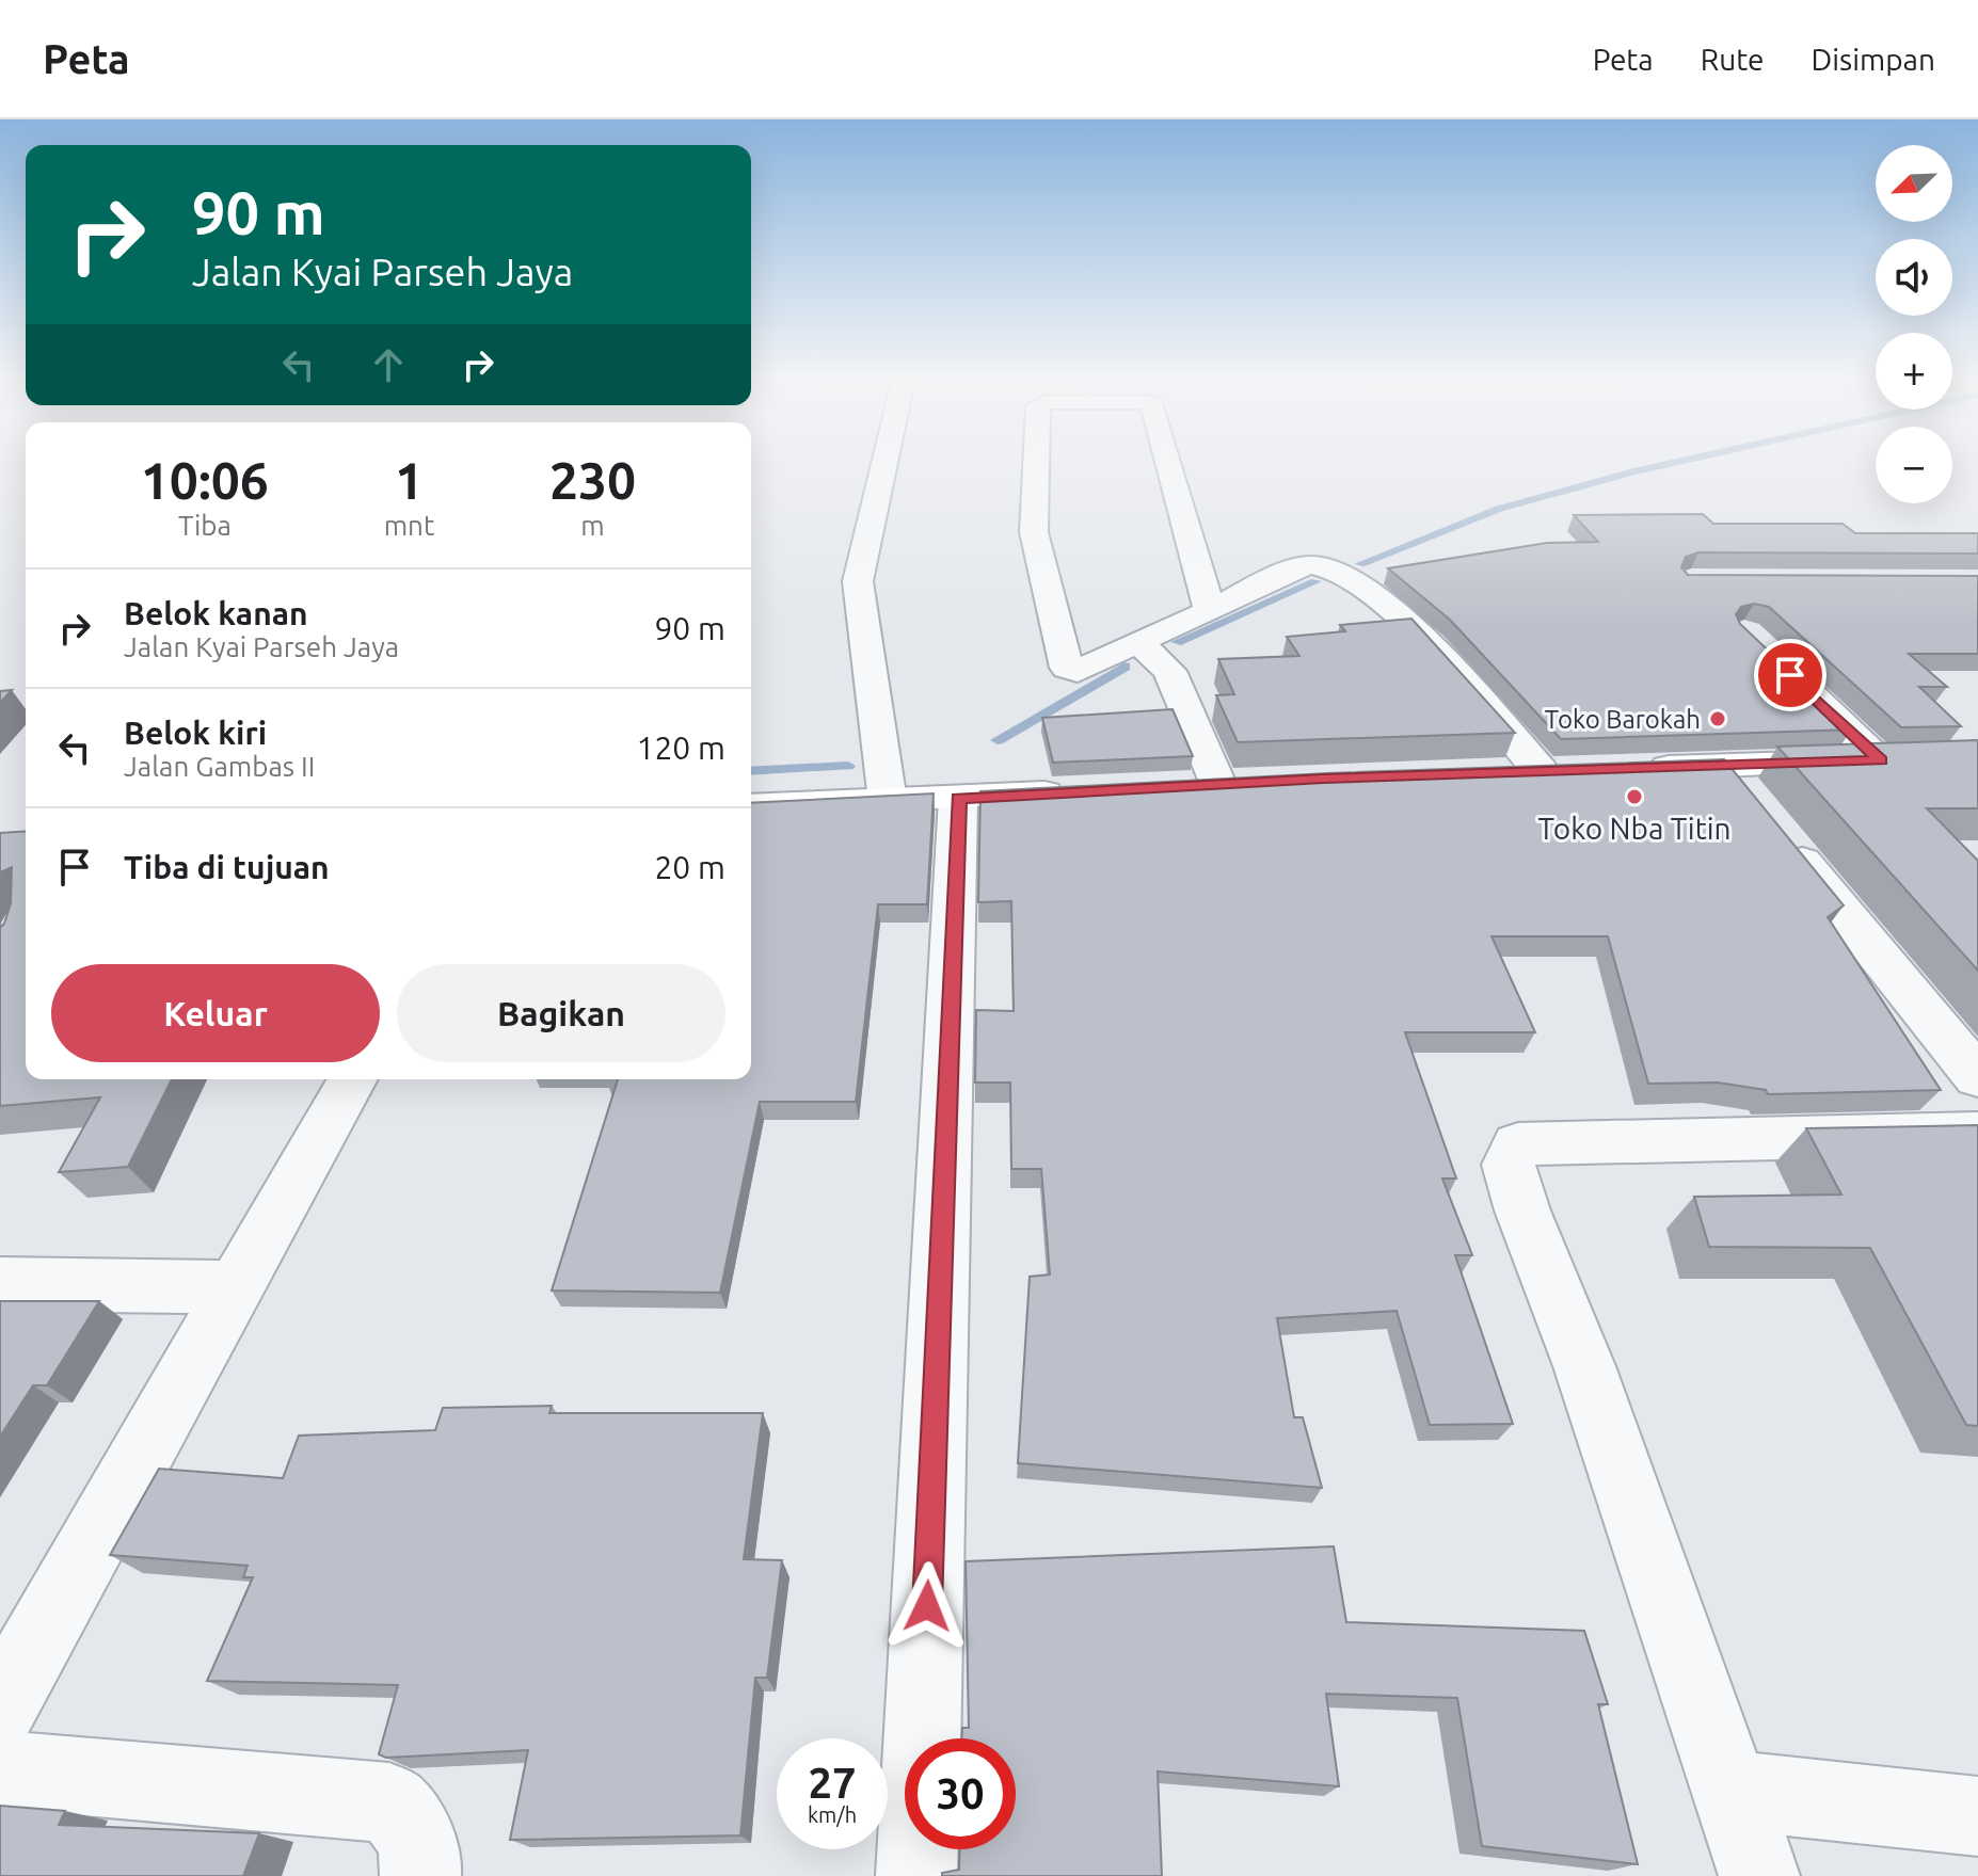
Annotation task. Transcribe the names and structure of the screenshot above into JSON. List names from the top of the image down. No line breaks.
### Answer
{"places":["Toko Barokah","Toko Nba Titin"],"north":"bottom left","page":{"header":"Peta","nav":["Peta","Rute","Disimpan"],"map_buttons":["+","−"],"turn":["90 m","Jalan Kyai Parseh Jaya"],"eta":["10:06","Tiba","1","mnt","230","m"],"list":[{"name":"Belok kanan","note":"Jalan Kyai Parseh Jaya","value":"90 m"},{"name":"Belok kiri","note":"Jalan Gambas II","value":"120 m"},{"name":"Tiba di tujuan","value":"20 m"}],"buttons":["Keluar","Bagikan"],"speed":"27 km/h","limit":"30"}}
